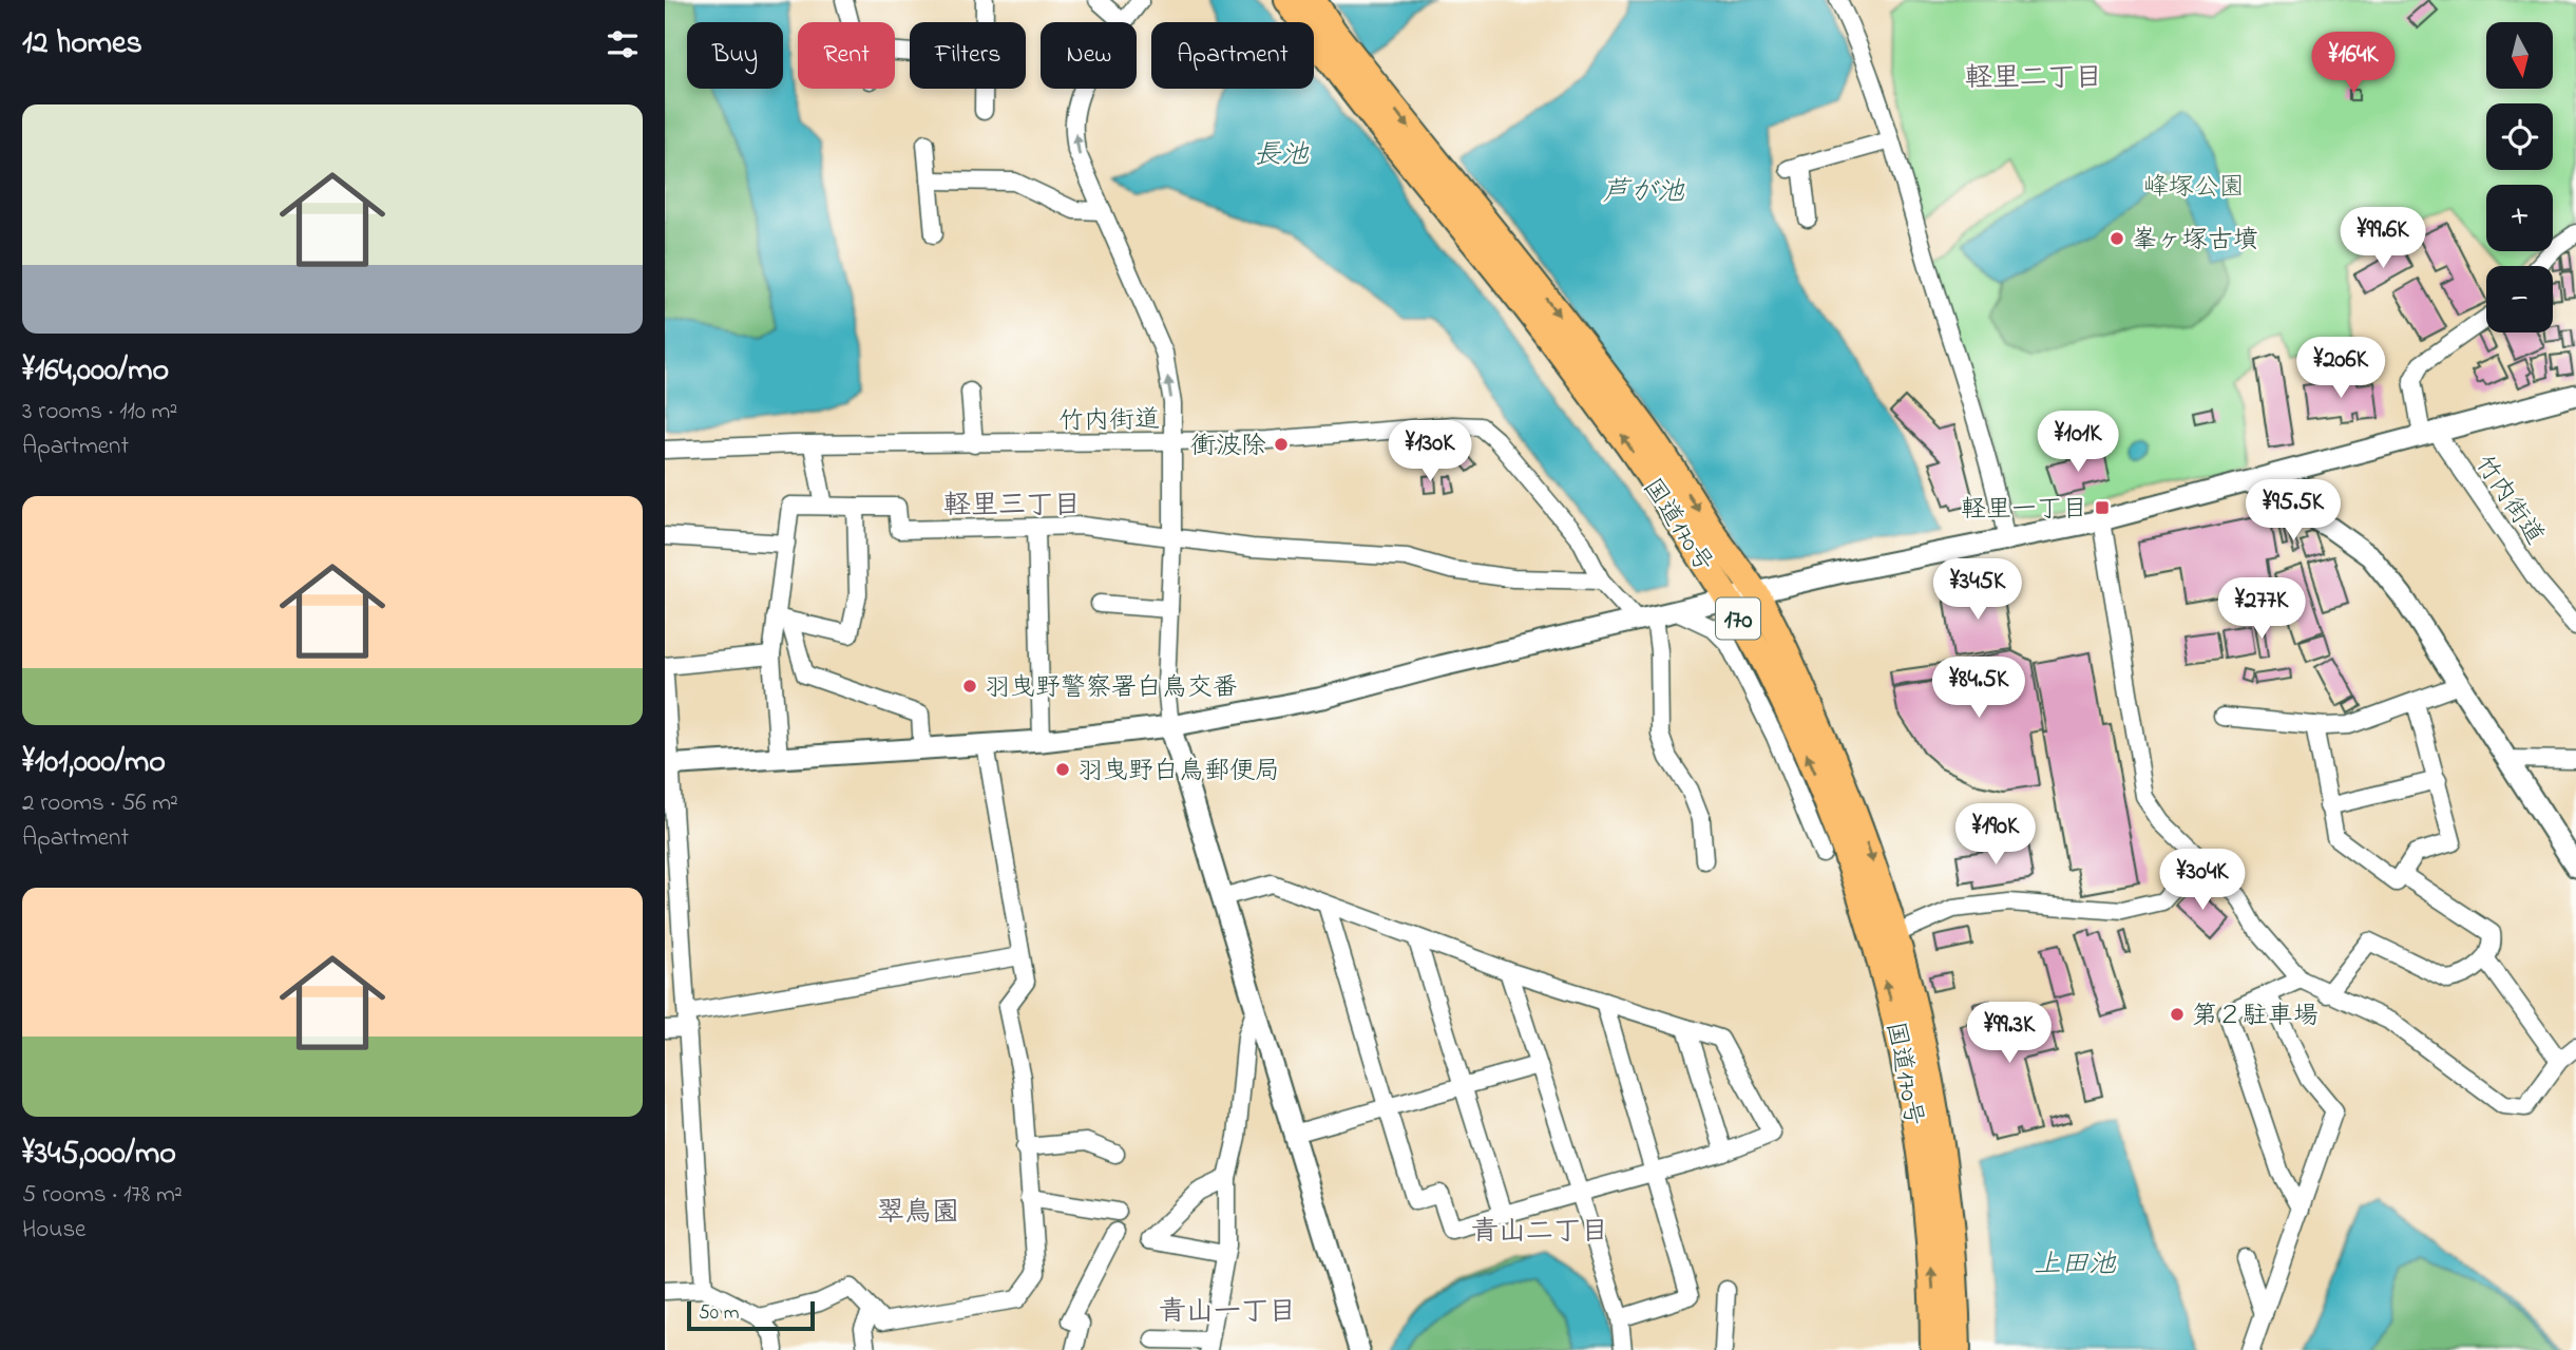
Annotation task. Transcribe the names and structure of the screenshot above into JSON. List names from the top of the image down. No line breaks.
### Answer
{"streets":{"highway":["国道170号","170"],"street":["竹内街道"]},"districts":["軽里二丁目","軽里三丁目","翠鳥園","青山二丁目","青山一丁目"],"water":["長池","芦が池","上田池"],"parks":["峰塚公園"],"places":{"other":["峯ヶ塚古墳","衝波除","羽曳野警察署白鳥交番","羽曳野白鳥郵便局","第２駐車場"],"transit":["軽里一丁目"]},"scale_bar":"50 m","north":"bottom","page":{"heading":"12 homes","map_buttons":["+","−"],"chip":["Buy","Rent","Filters","New","Apartment"],"price":["¥164K","¥99.6K","¥206K","¥101K","¥130K","¥95.5K","¥345K","¥277K","¥84.5K","¥190K","¥304K","¥99.3K"],"list":[{"name":"¥164,000/mo","note":"3 rooms · 110 m² · Apartment"},{"name":"¥101,000/mo","note":"2 rooms · 56 m² · Apartment"},{"name":"¥345,000/mo","note":"5 rooms · 178 m² · House"}],"scale":"50 m"}}
